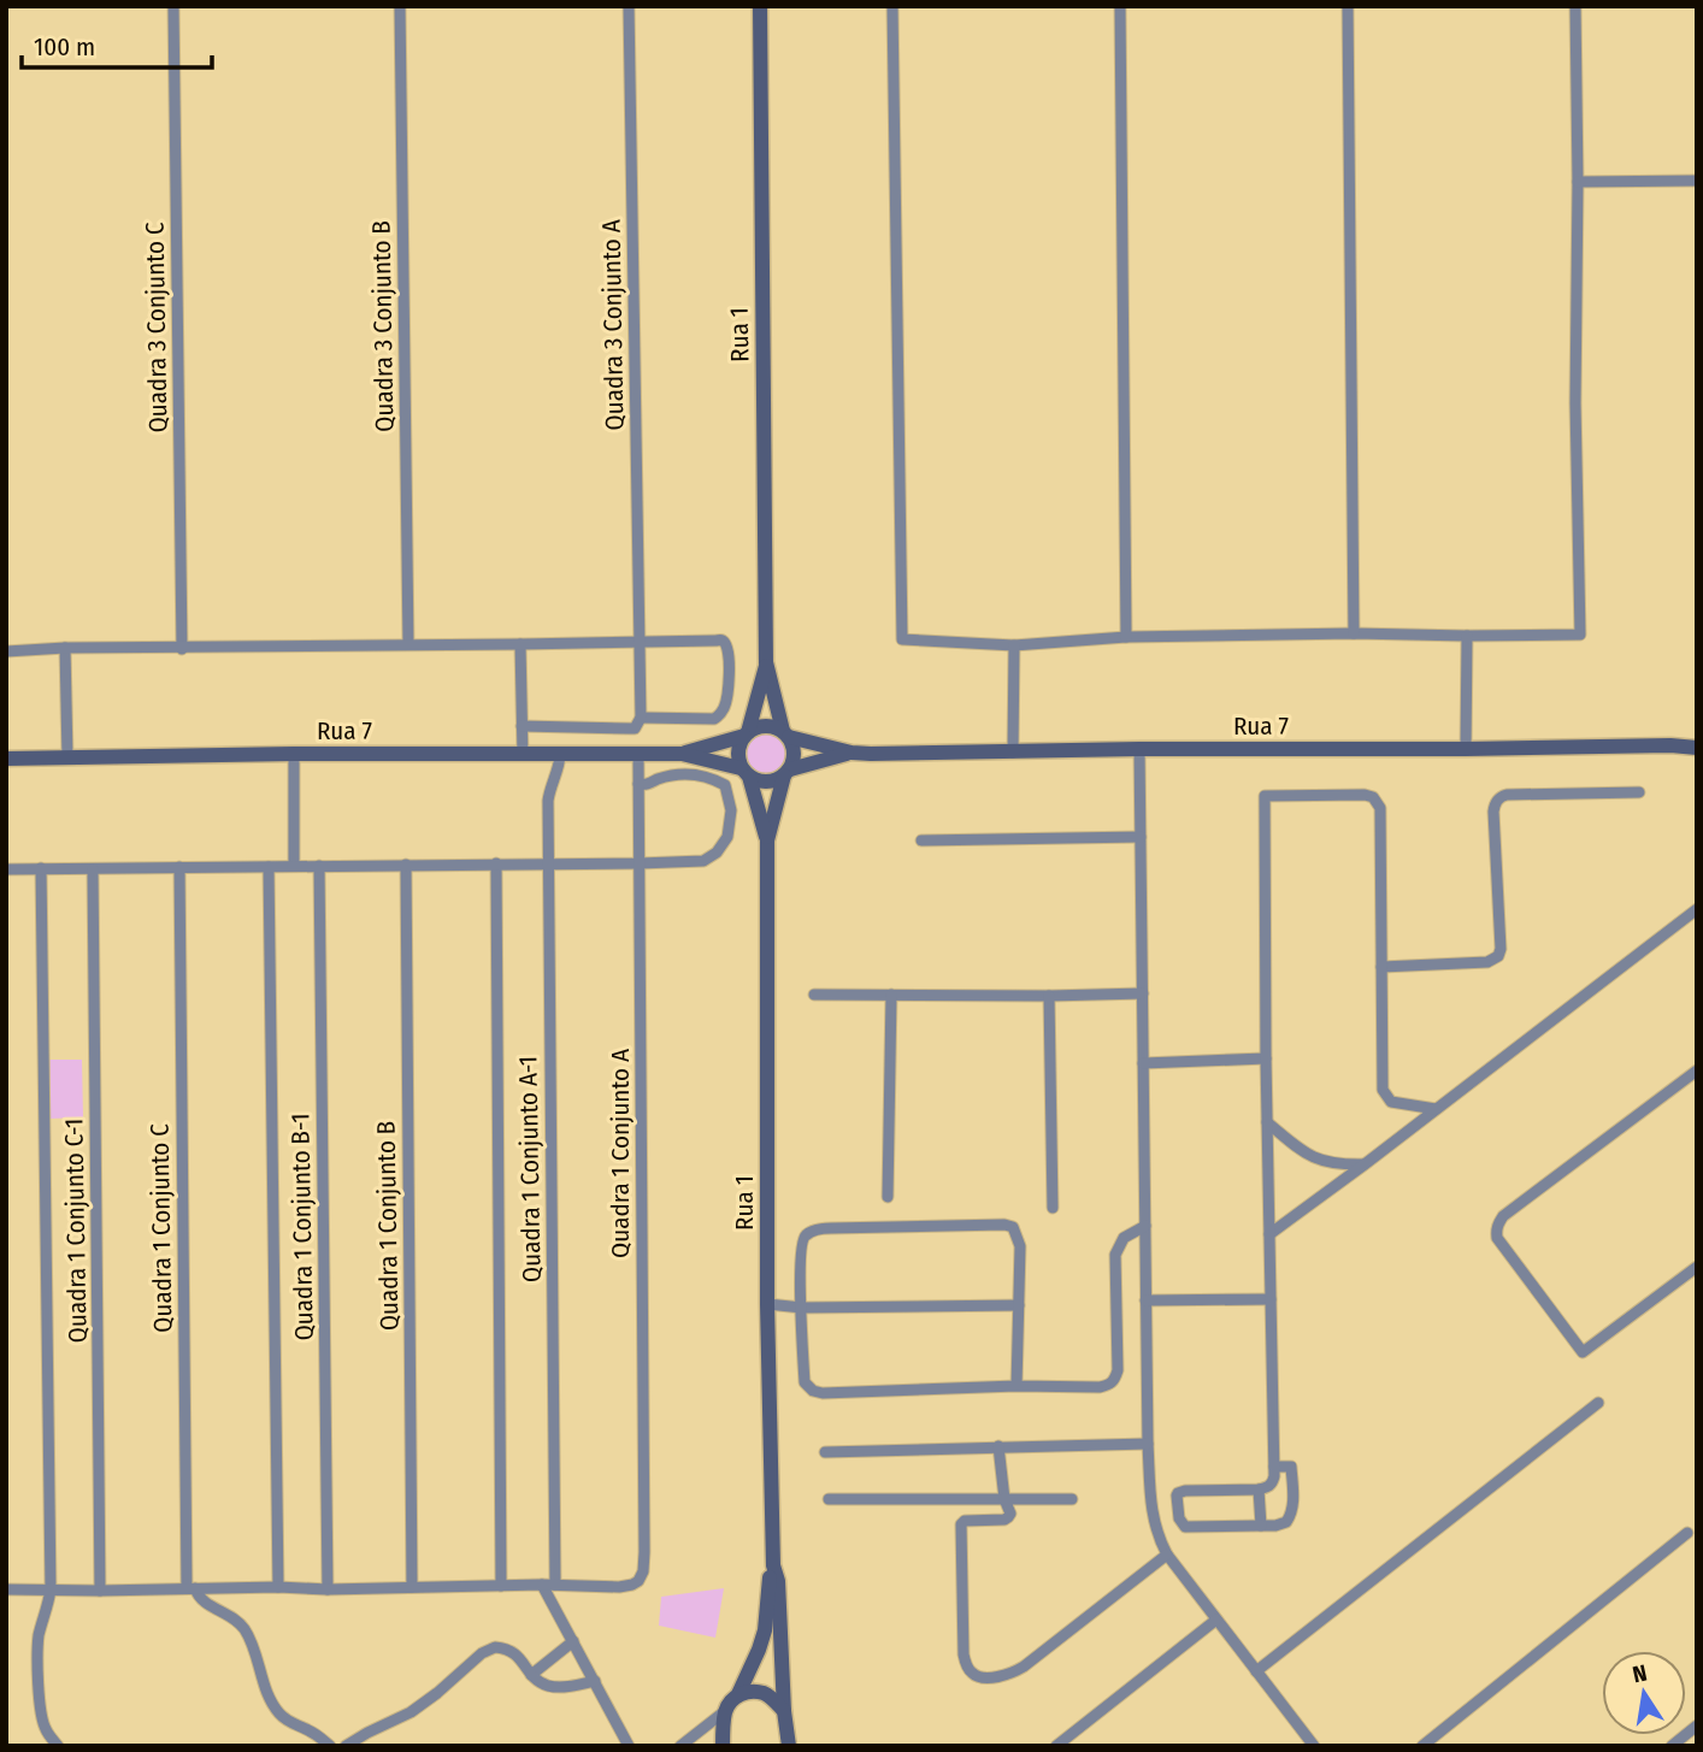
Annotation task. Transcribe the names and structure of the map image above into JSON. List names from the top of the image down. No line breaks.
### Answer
{"streets":{"main road":["Rua 1","Rua 7"],"street":["Quadra 3 Conjunto A","Quadra 3 Conjunto B","Quadra 3 Conjunto C","Quadra 1 Conjunto A","Quadra 1 Conjunto A-1","Quadra 1 Conjunto B","Quadra 1 Conjunto B-1","Quadra 1 Conjunto C","Quadra 1 Conjunto C-1"]},"crossings":[["Rua 1","Rua 7"],["Rua 7","Quadra 1 Conjunto A"],["Rua 7","Quadra 1 Conjunto A-1"],["Quadra 1 Conjunto A","Quadra 1 Conjunto A-1"]],"scale_bar":"100 m","north":"top"}
